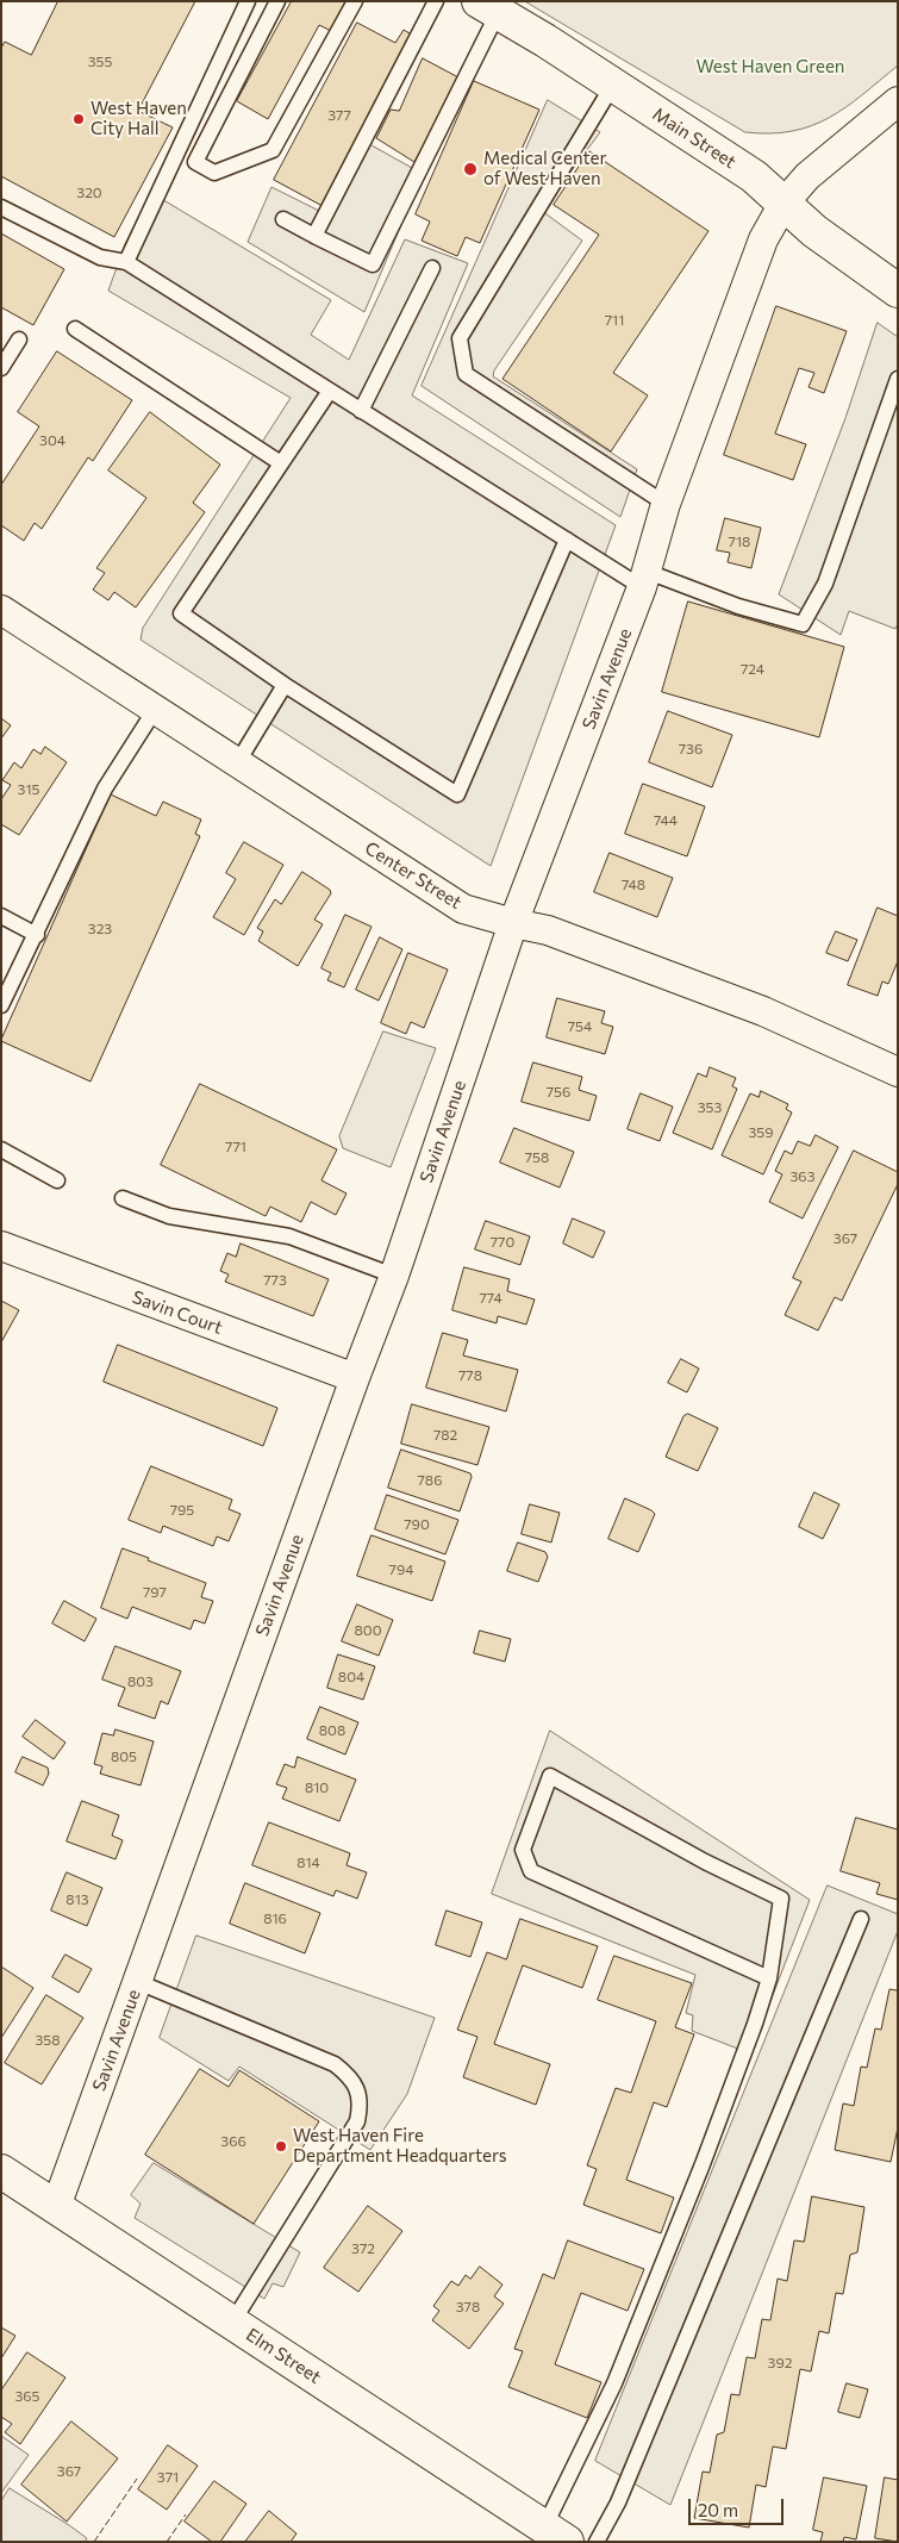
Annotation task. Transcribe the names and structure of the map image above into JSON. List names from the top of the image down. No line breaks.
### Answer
{"streets":{"main road":["Main Street","Elm Street"],"street":["Savin Avenue","Center Street","Savin Court"]},"crossings":[["Main Street","Savin Avenue"],["Savin Avenue","Center Street"],["Savin Avenue","Savin Court"],["Savin Avenue","Elm Street"]],"parks":["West Haven Green"],"places":["West Haven City Hall","Medical Center of West Haven","West Haven Fire Department Headquarters"],"house_numbers":["355","377","320","711","304","718","724","736","315","744","748","323","754","756","353","359","771","758","363","367","770","773","774","778","782","786","795","790","794","797","800","804","803","808","805","810","814","813","816","358","366","372","378","392","365","367","371"],"scale_bar":"20 m"}
